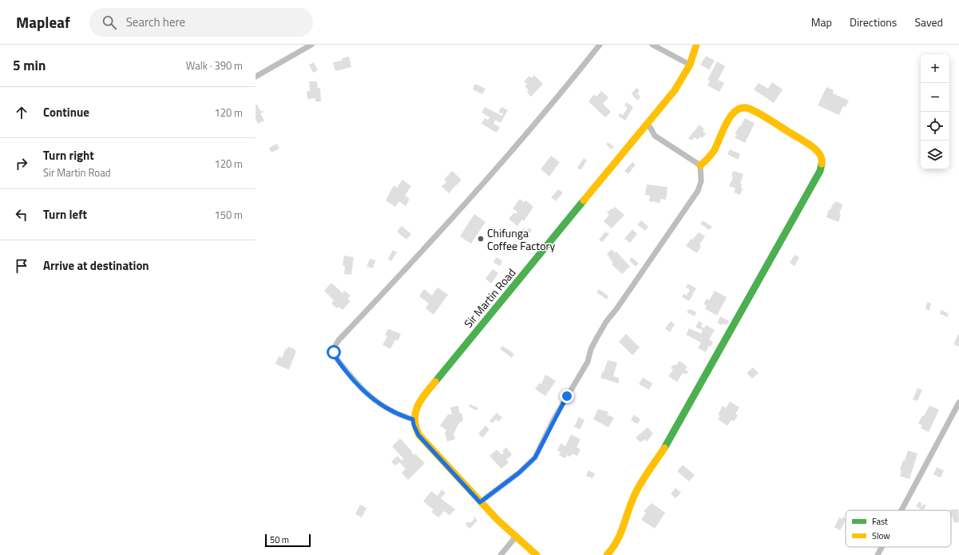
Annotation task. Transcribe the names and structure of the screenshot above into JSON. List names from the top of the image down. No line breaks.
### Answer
{"streets":{"street":["Sir Martin Road"]},"places":["Chifunga Coffee Factory"],"legend":["Fast","Slow"],"scale_bar":"50 m","page":{"header":"Mapleaf","search":"Search here","nav":["Map","Directions","Saved"],"heading":["5 min","Walk · 390 m"],"map_buttons":["+","−"],"list":[["Continue","120 m"],["Turn right","Sir Martin Road","120 m"],["Turn left","150 m"],"Arrive at destination"],"scale":"50 m"}}
